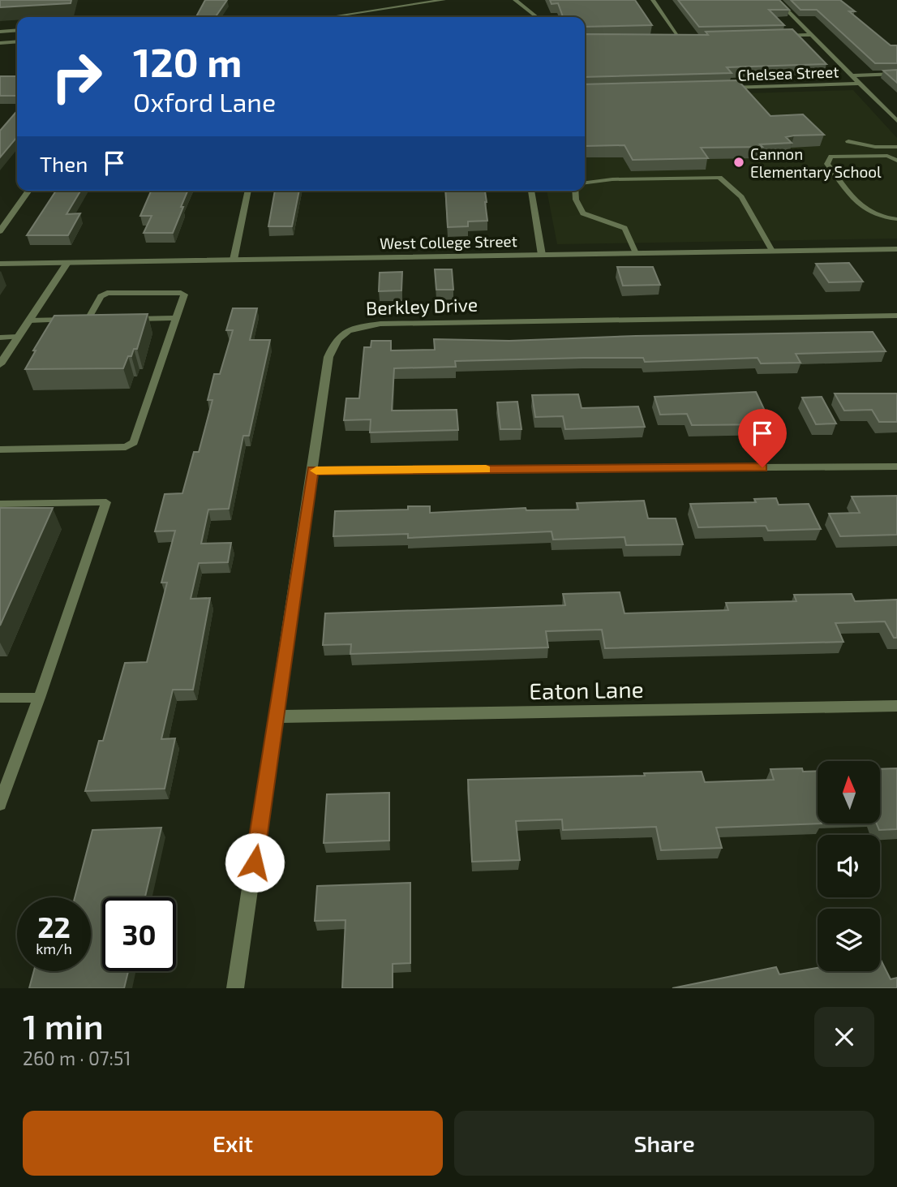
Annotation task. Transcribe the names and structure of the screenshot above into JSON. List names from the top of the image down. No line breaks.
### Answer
{"streets":{"street":["Chelsea Street","West College Street","Berkley Drive","Eaton Lane"]},"crossings":[["Berkley Drive","Eaton Lane"]],"places":["Cannon Elementary School"],"north":"top","page":{"turn":["120 m","Oxford Lane"],"then":"Then","speed":"22 km/h","limit":"30","heading":["1 min","260 m · 07:51"],"buttons":["Exit","Share"]}}
